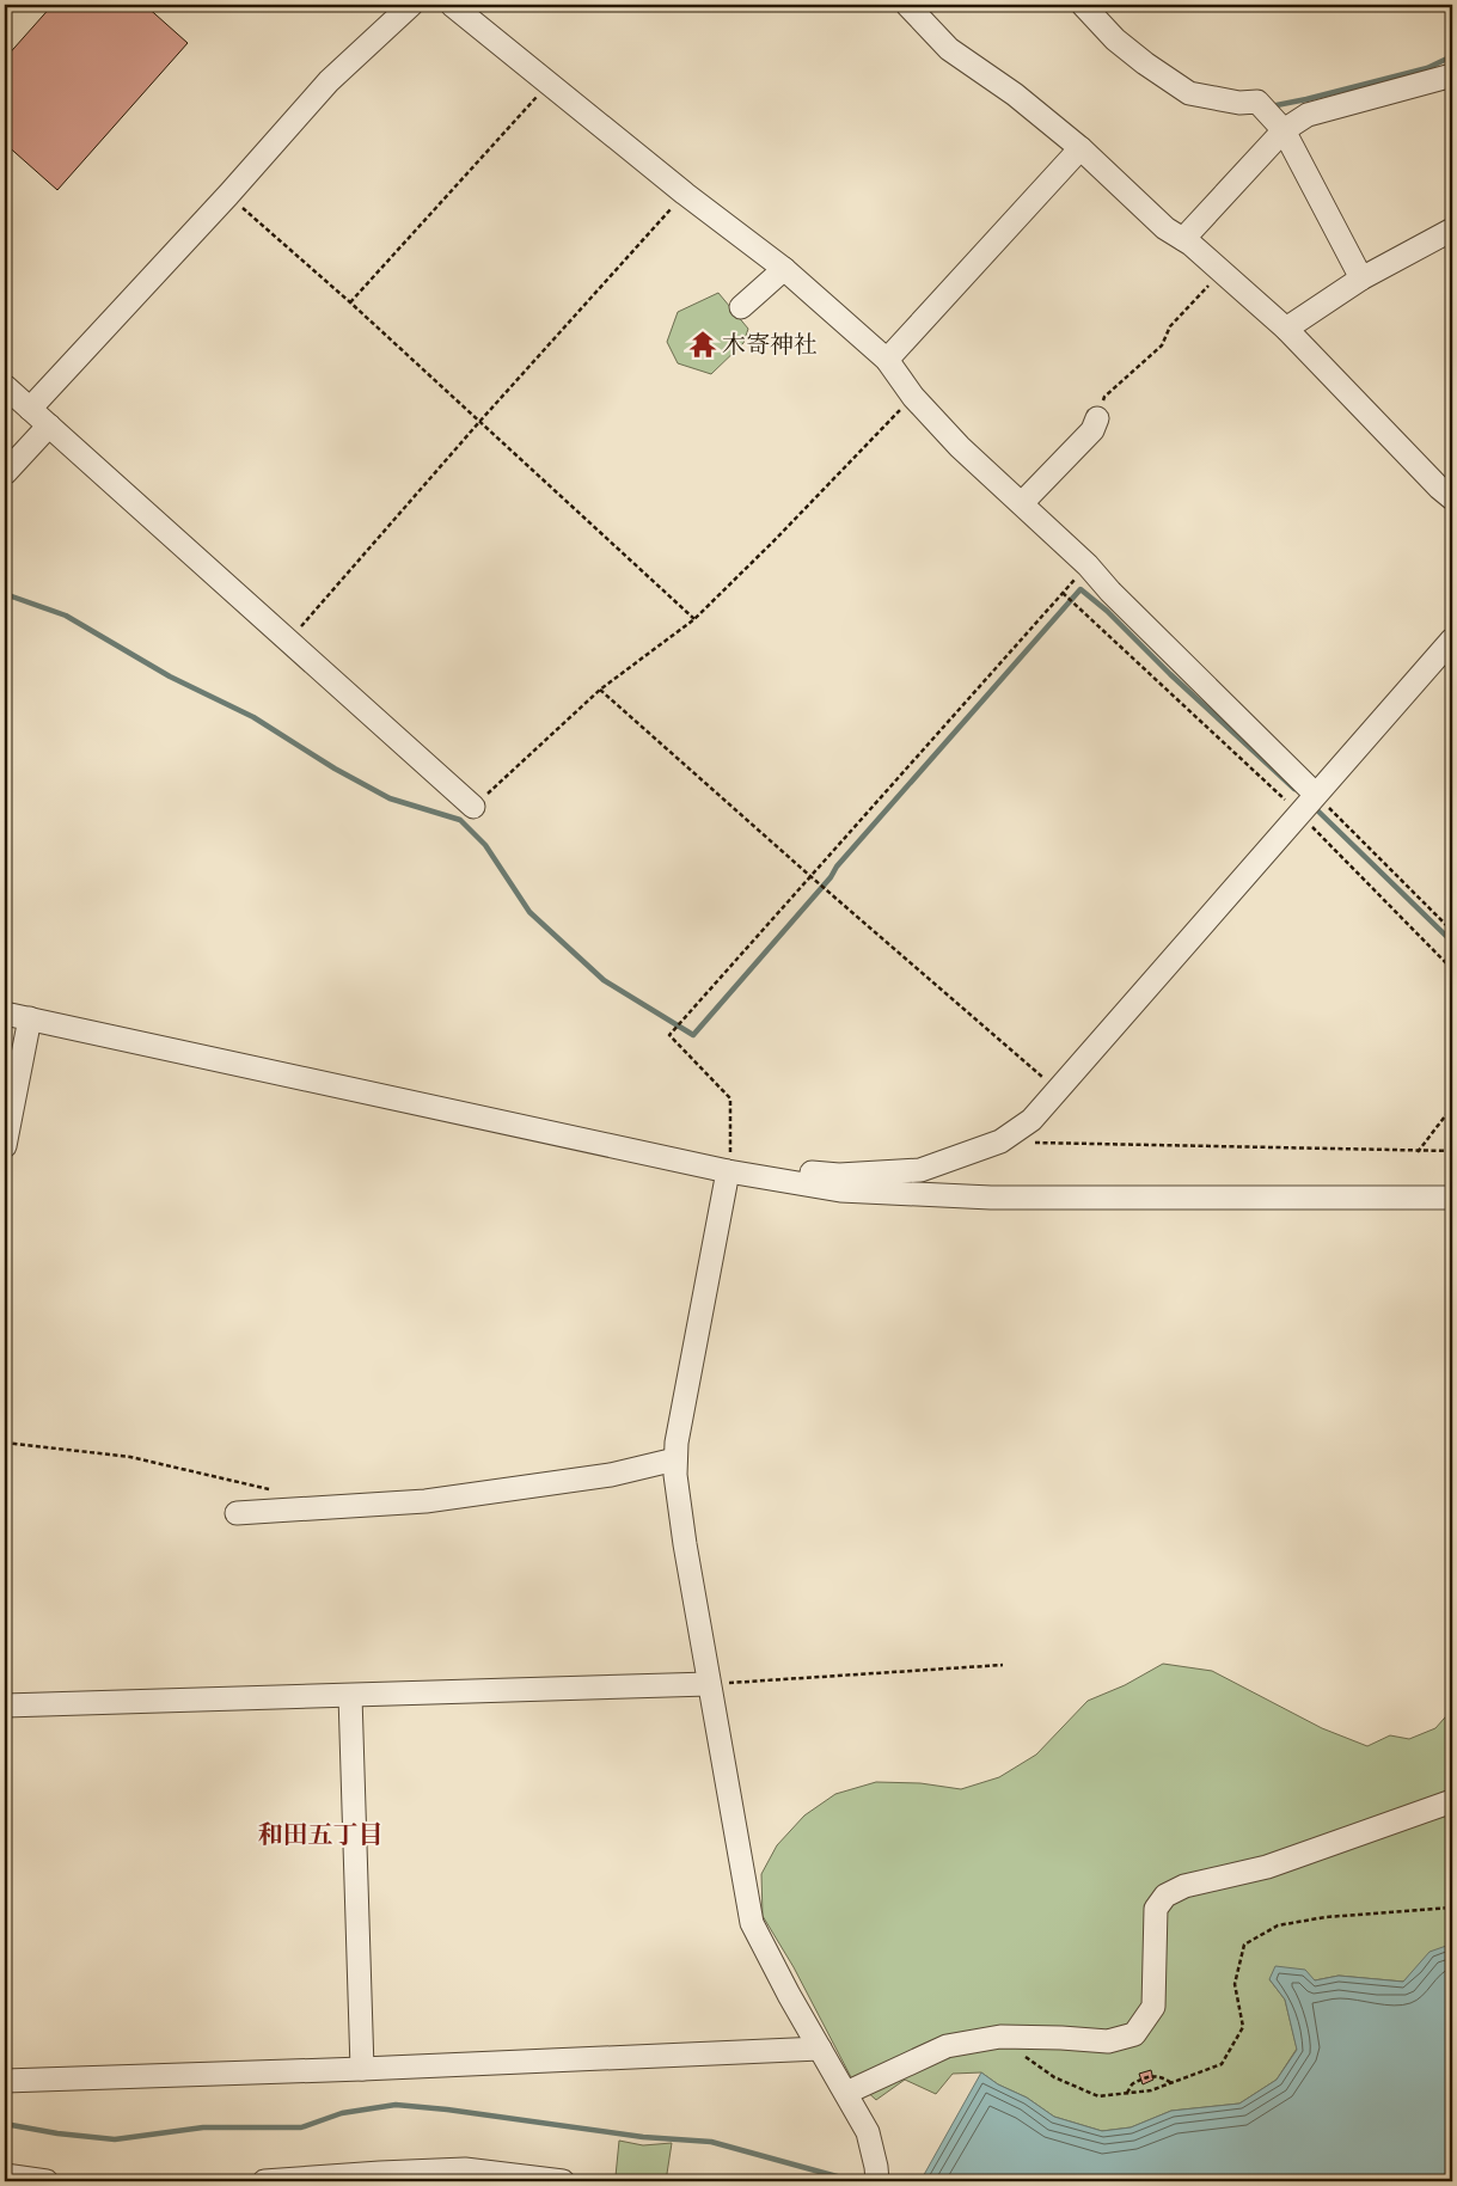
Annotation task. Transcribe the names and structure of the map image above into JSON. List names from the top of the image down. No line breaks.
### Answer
{"districts":["和田五丁目"],"places":{"temple":["木寄神社"]}}
